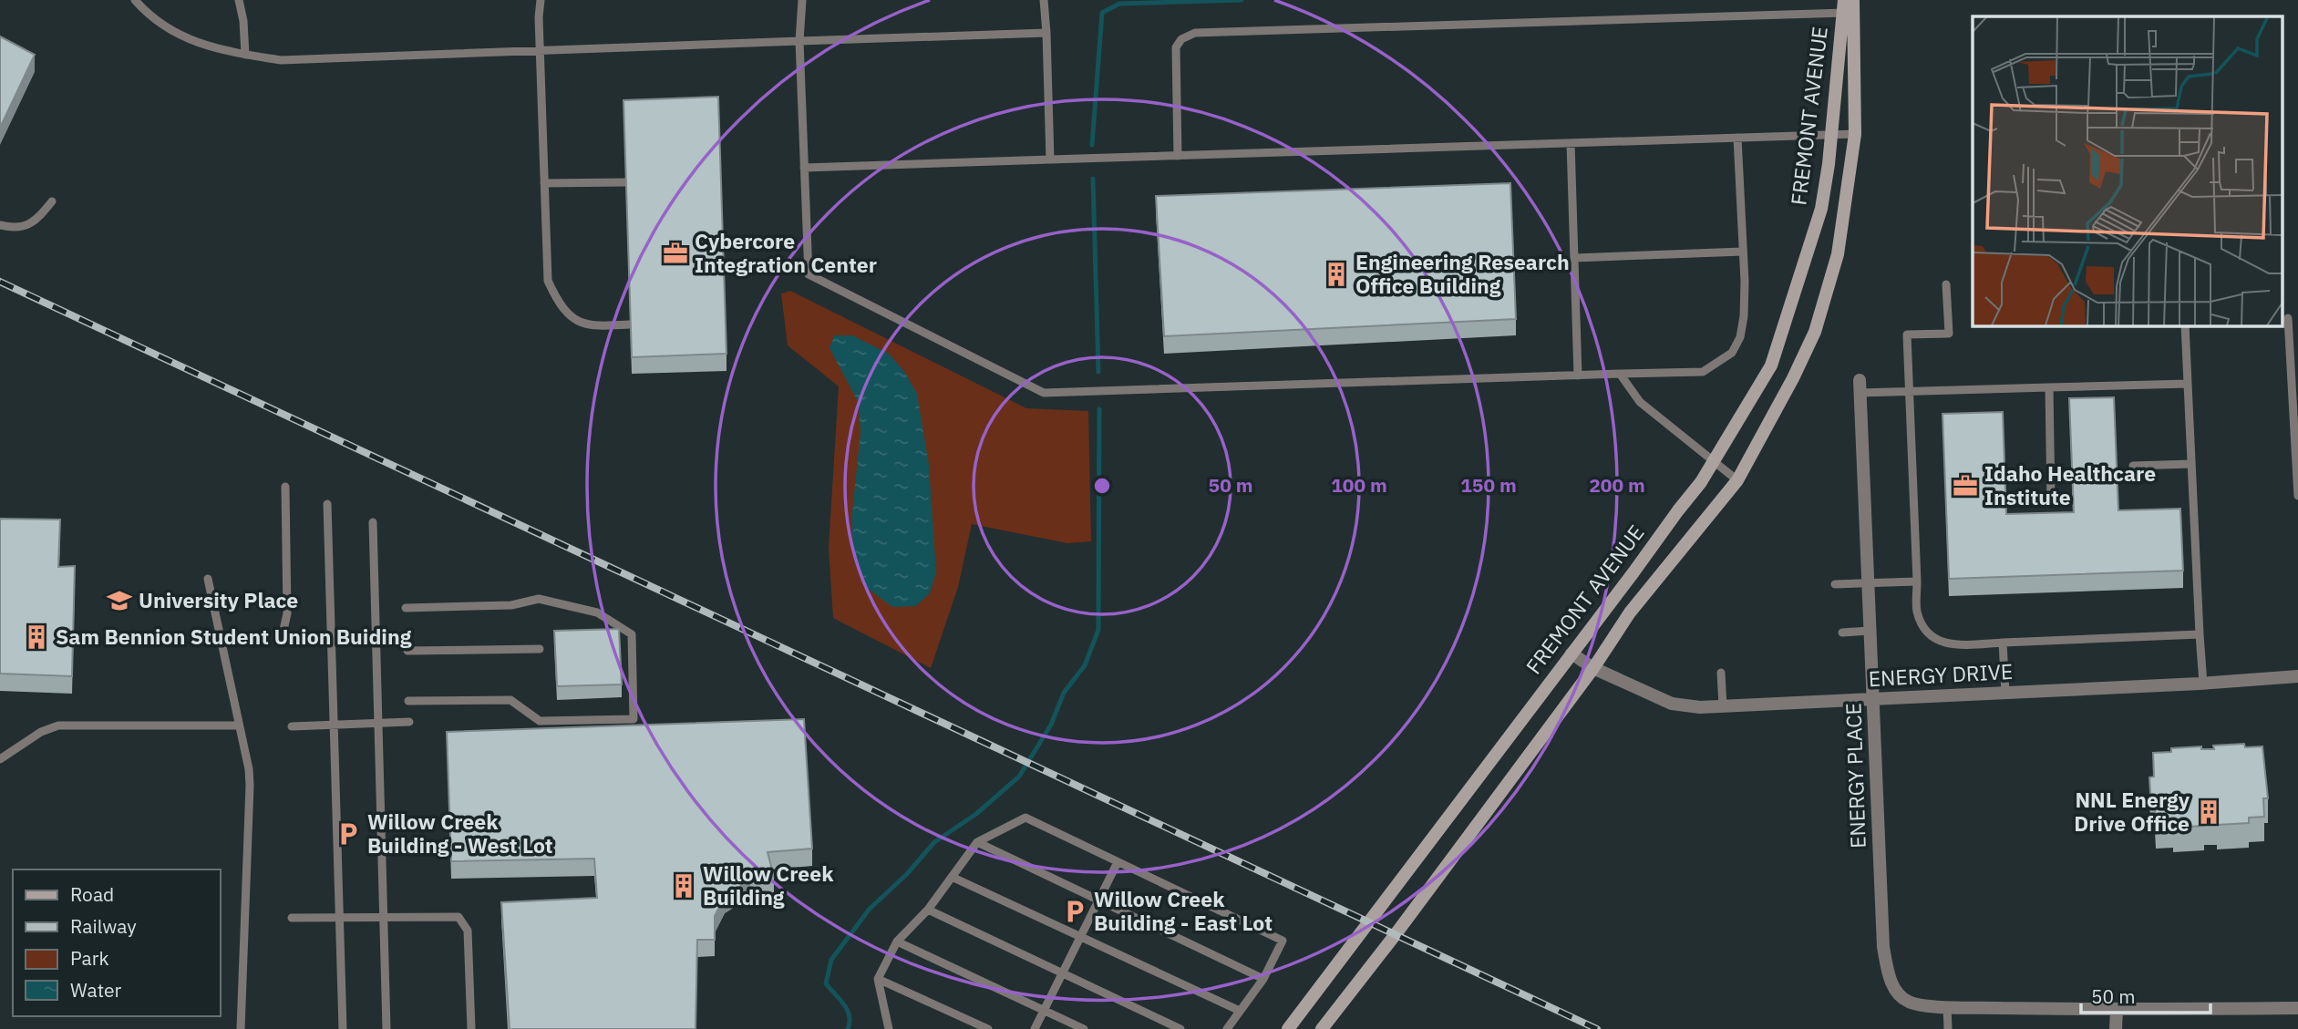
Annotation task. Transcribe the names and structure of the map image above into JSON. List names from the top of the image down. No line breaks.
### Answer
{"streets":{"street":["FREMONT AVENUE","ENERGY DRIVE","ENERGY PLACE"]},"crossings":[["FREMONT AVENUE","ENERGY DRIVE"],["ENERGY DRIVE","ENERGY PLACE"]],"places":{"office":["Cybercore Integration Center","Idaho Healthcare Institute"],"building":["Engineering Research Office Building","Sam Bennion Student Union Buiding","NNL Energy Drive Office","Willow Creek Building"],"school or university":["University Place"],"parking":["Willow Creek Building - West Lot","Willow Creek Building - East Lot"]},"legend":["Road","Railway","Park","Water"],"scale_bar":"50 m","rings":["50 m","100 m","150 m","200 m"]}
